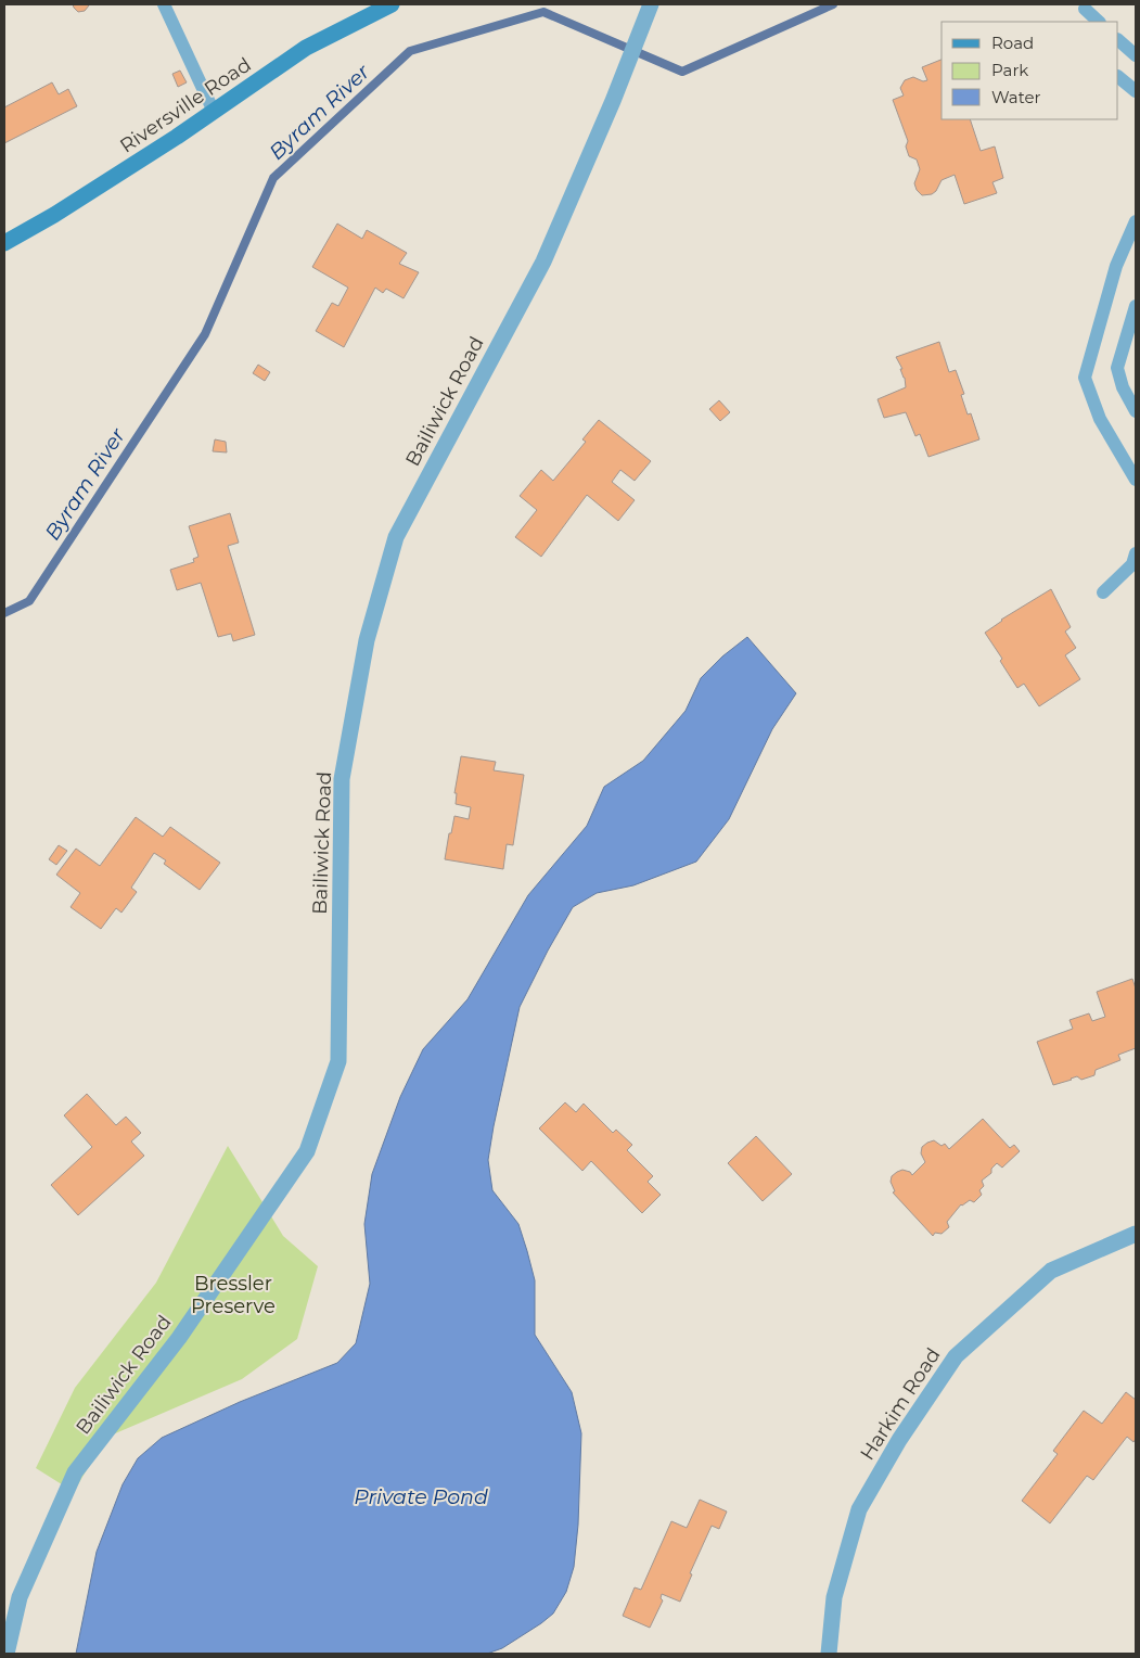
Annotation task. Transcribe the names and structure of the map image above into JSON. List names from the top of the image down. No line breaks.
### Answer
{"streets":{"street":["Riversville Road","Bailiwick Road","Harkim Road"]},"water":["Byram River","Private Pond"],"parks":["Bressler Preserve"],"legend":["Road","Park","Water"]}
